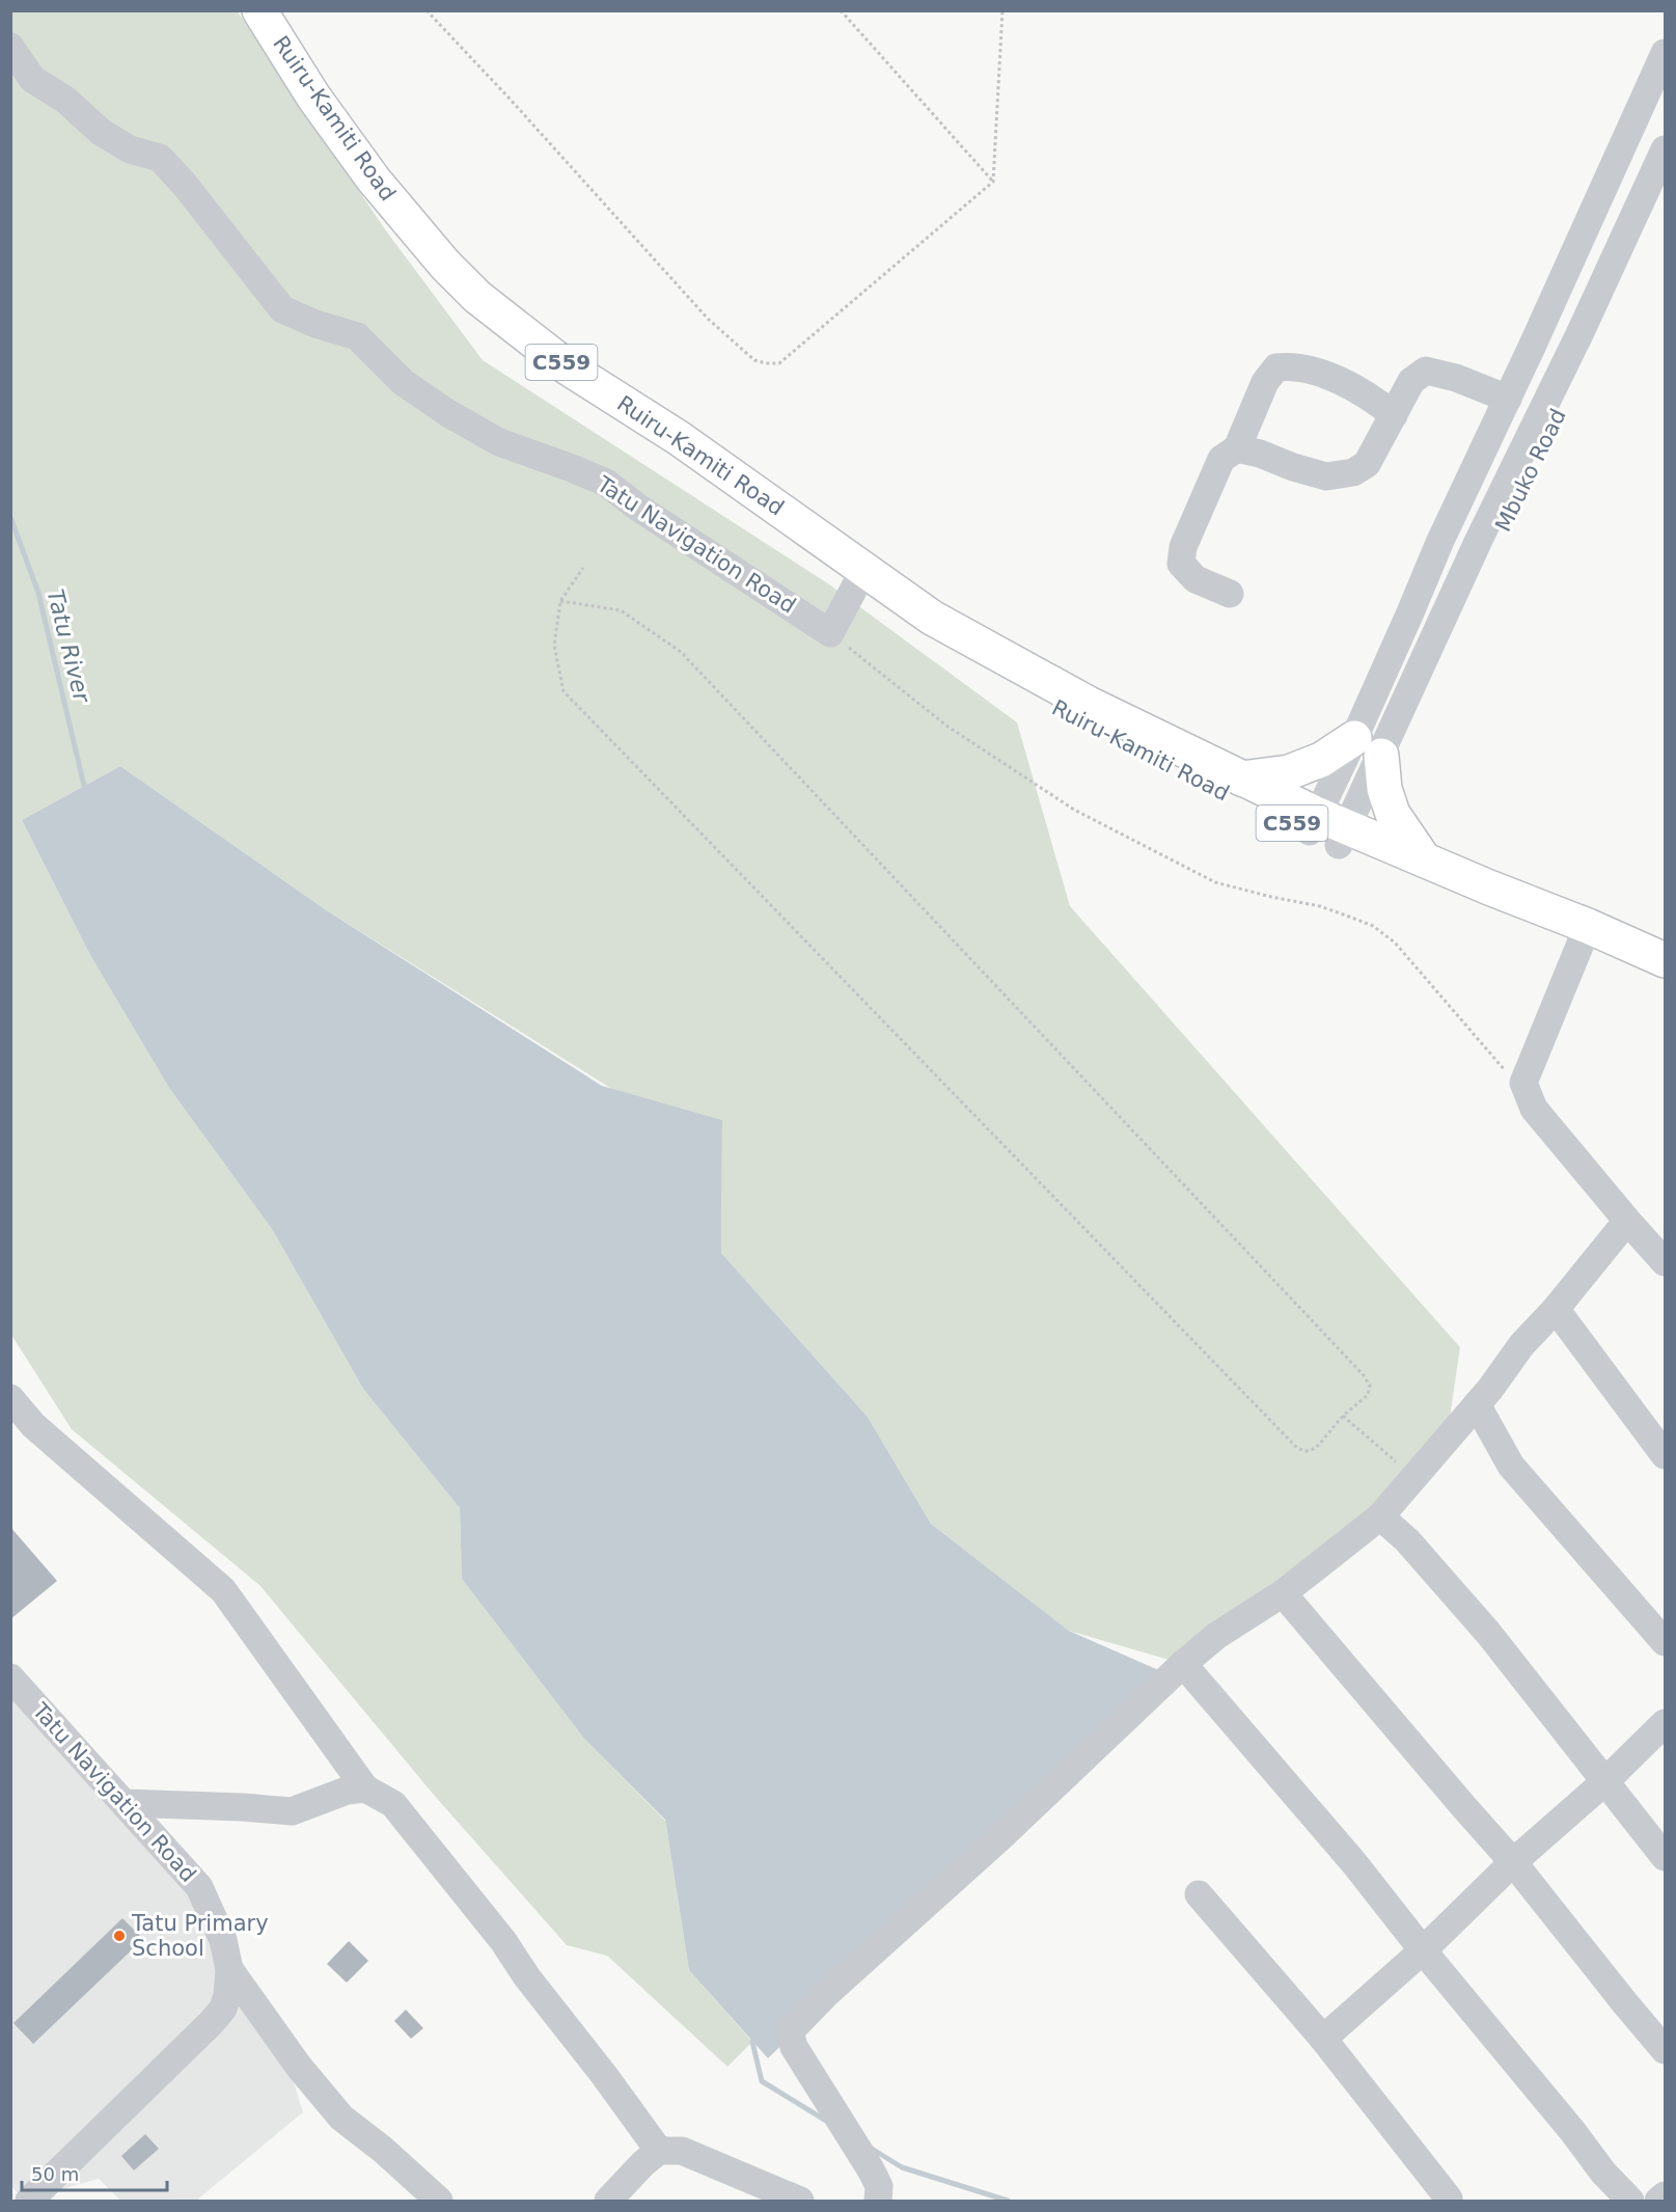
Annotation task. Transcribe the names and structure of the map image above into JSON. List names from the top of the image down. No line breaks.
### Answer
{"streets":{"main road":["Ruiru-Kamiti Road","C559"],"street":["Mbuko Road","Tatu Navigation Road"]},"water":["Tatu River"],"places":["Tatu Primary School"],"scale_bar":"50 m"}
